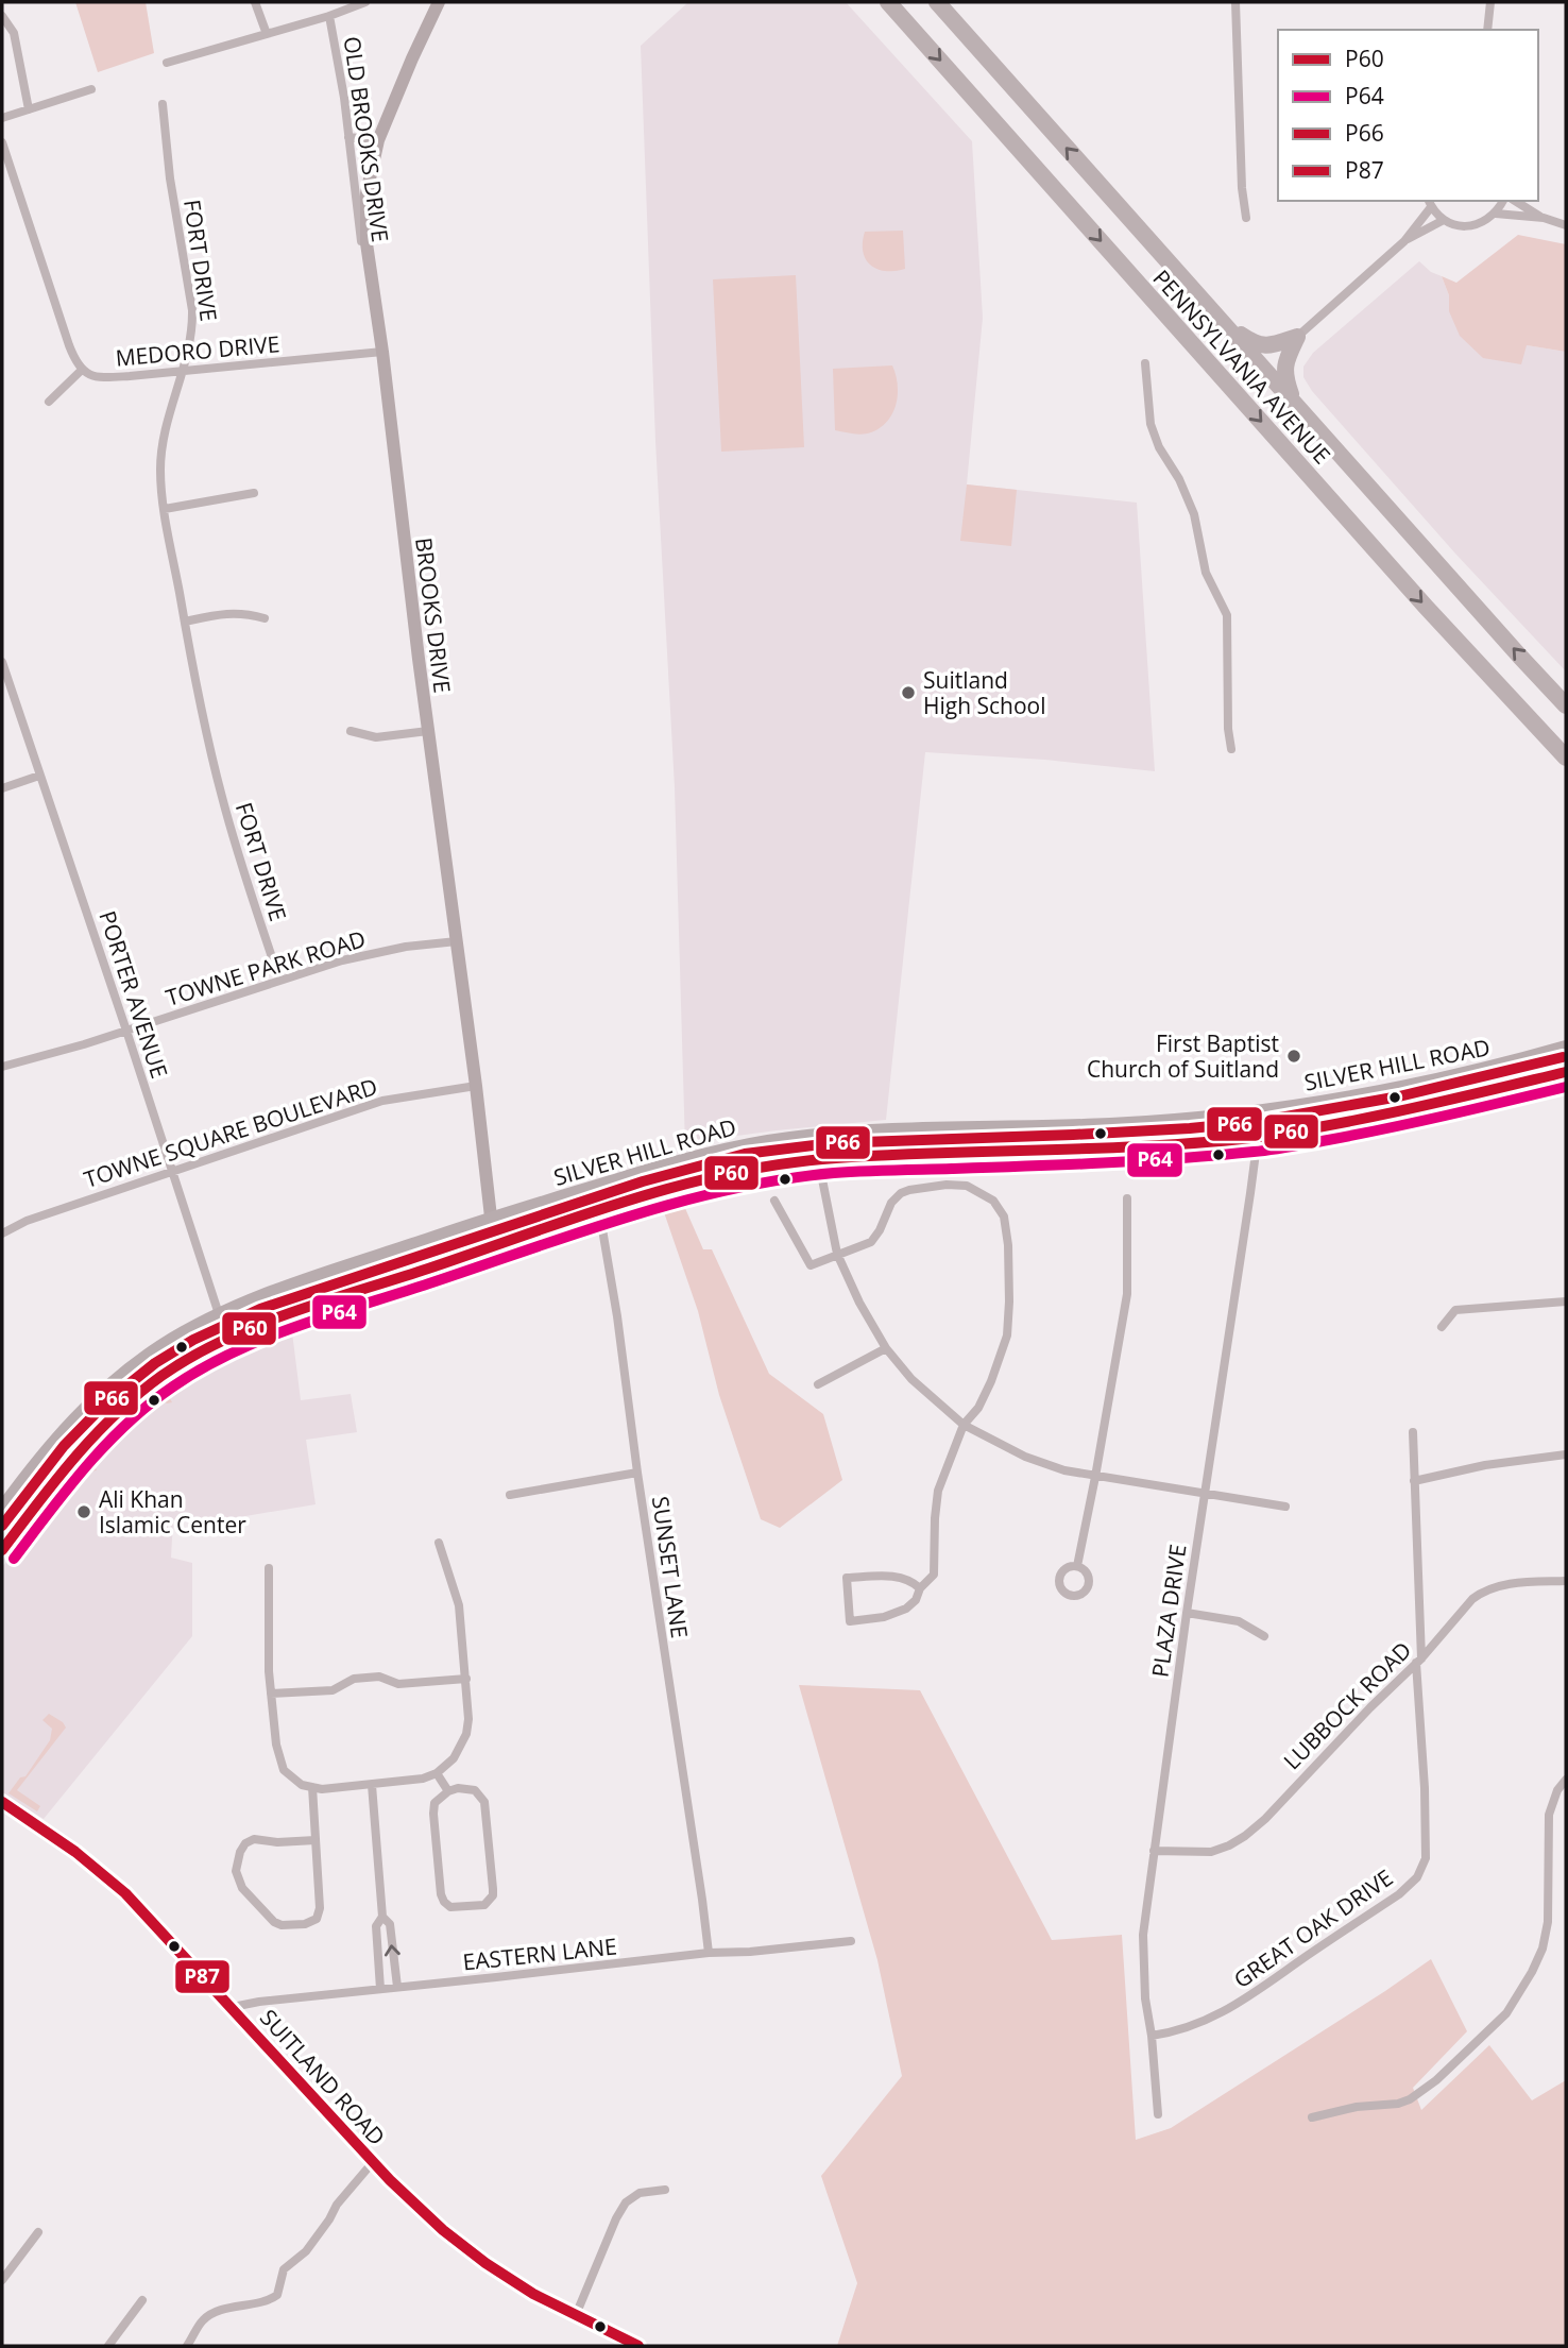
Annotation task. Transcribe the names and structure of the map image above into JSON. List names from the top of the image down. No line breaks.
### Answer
{"streets":{"highway":["PENNSYLVANIA AVENUE"],"main road":["SILVER HILL ROAD"],"street":["OLD BROOKS DRIVE","FORT DRIVE","MEDORO DRIVE","BROOKS DRIVE","TOWNE PARK ROAD","PORTER AVENUE","TOWNE SQUARE BOULEVARD","SUNSET LANE","PLAZA DRIVE","LUBBOCK ROAD","GREAT OAK DRIVE","EASTERN LANE","SUITLAND ROAD"]},"crossings":[["OLD BROOKS DRIVE","BROOKS DRIVE"],["FORT DRIVE","MEDORO DRIVE"],["FORT DRIVE","TOWNE PARK ROAD"],["MEDORO DRIVE","BROOKS DRIVE"],["BROOKS DRIVE","TOWNE PARK ROAD"],["BROOKS DRIVE","SILVER HILL ROAD"],["BROOKS DRIVE","TOWNE SQUARE BOULEVARD"],["TOWNE PARK ROAD","PORTER AVENUE"],["PORTER AVENUE","SILVER HILL ROAD"],["PORTER AVENUE","TOWNE SQUARE BOULEVARD"],["SILVER HILL ROAD","SUNSET LANE"],["SILVER HILL ROAD","PLAZA DRIVE"],["SUNSET LANE","EASTERN LANE"],["PLAZA DRIVE","LUBBOCK ROAD"],["PLAZA DRIVE","GREAT OAK DRIVE"],["LUBBOCK ROAD","GREAT OAK DRIVE"],["EASTERN LANE","SUITLAND ROAD"]],"places":["Suitland High School","First Baptist Church of Suitland","Ali Khan Islamic Center"],"lines":["transit line P66","transit line P60","transit line P64","transit line P87"],"legend":["P60","P64","P66","P87"]}
